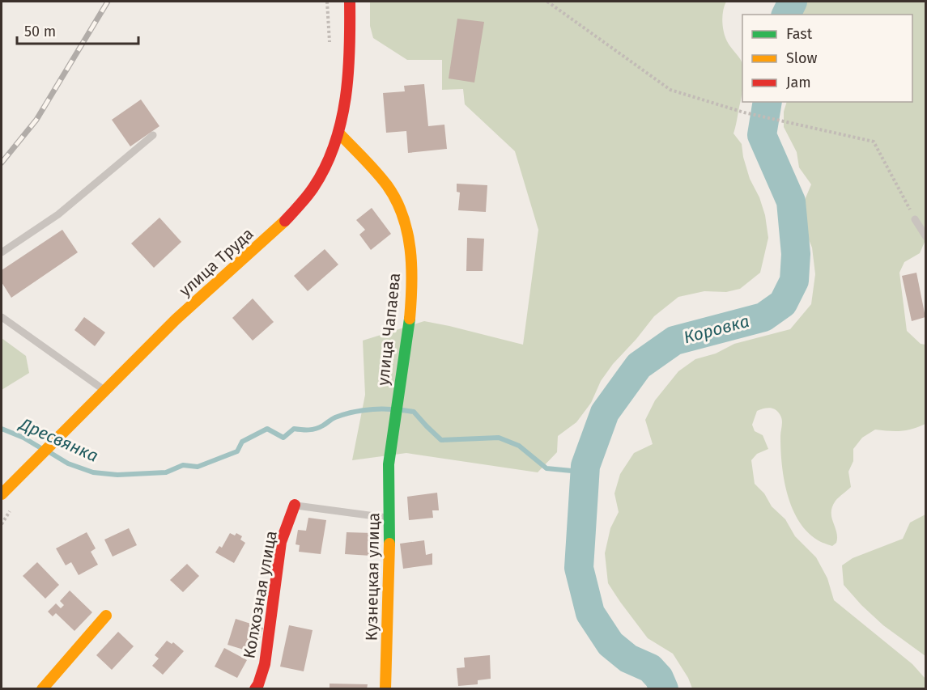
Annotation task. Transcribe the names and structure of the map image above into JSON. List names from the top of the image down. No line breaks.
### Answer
{"streets":{"street":["улица Труда","улица Чапаева","Кузнецкая улица","Колхозная улица"]},"crossings":[["улица Труда","улица Чапаева"],["улица Чапаева","Кузнецкая улица"]],"water":["Коровка","Дресвянка"],"legend":["Fast","Slow","Jam"],"scale_bar":"50 m"}
